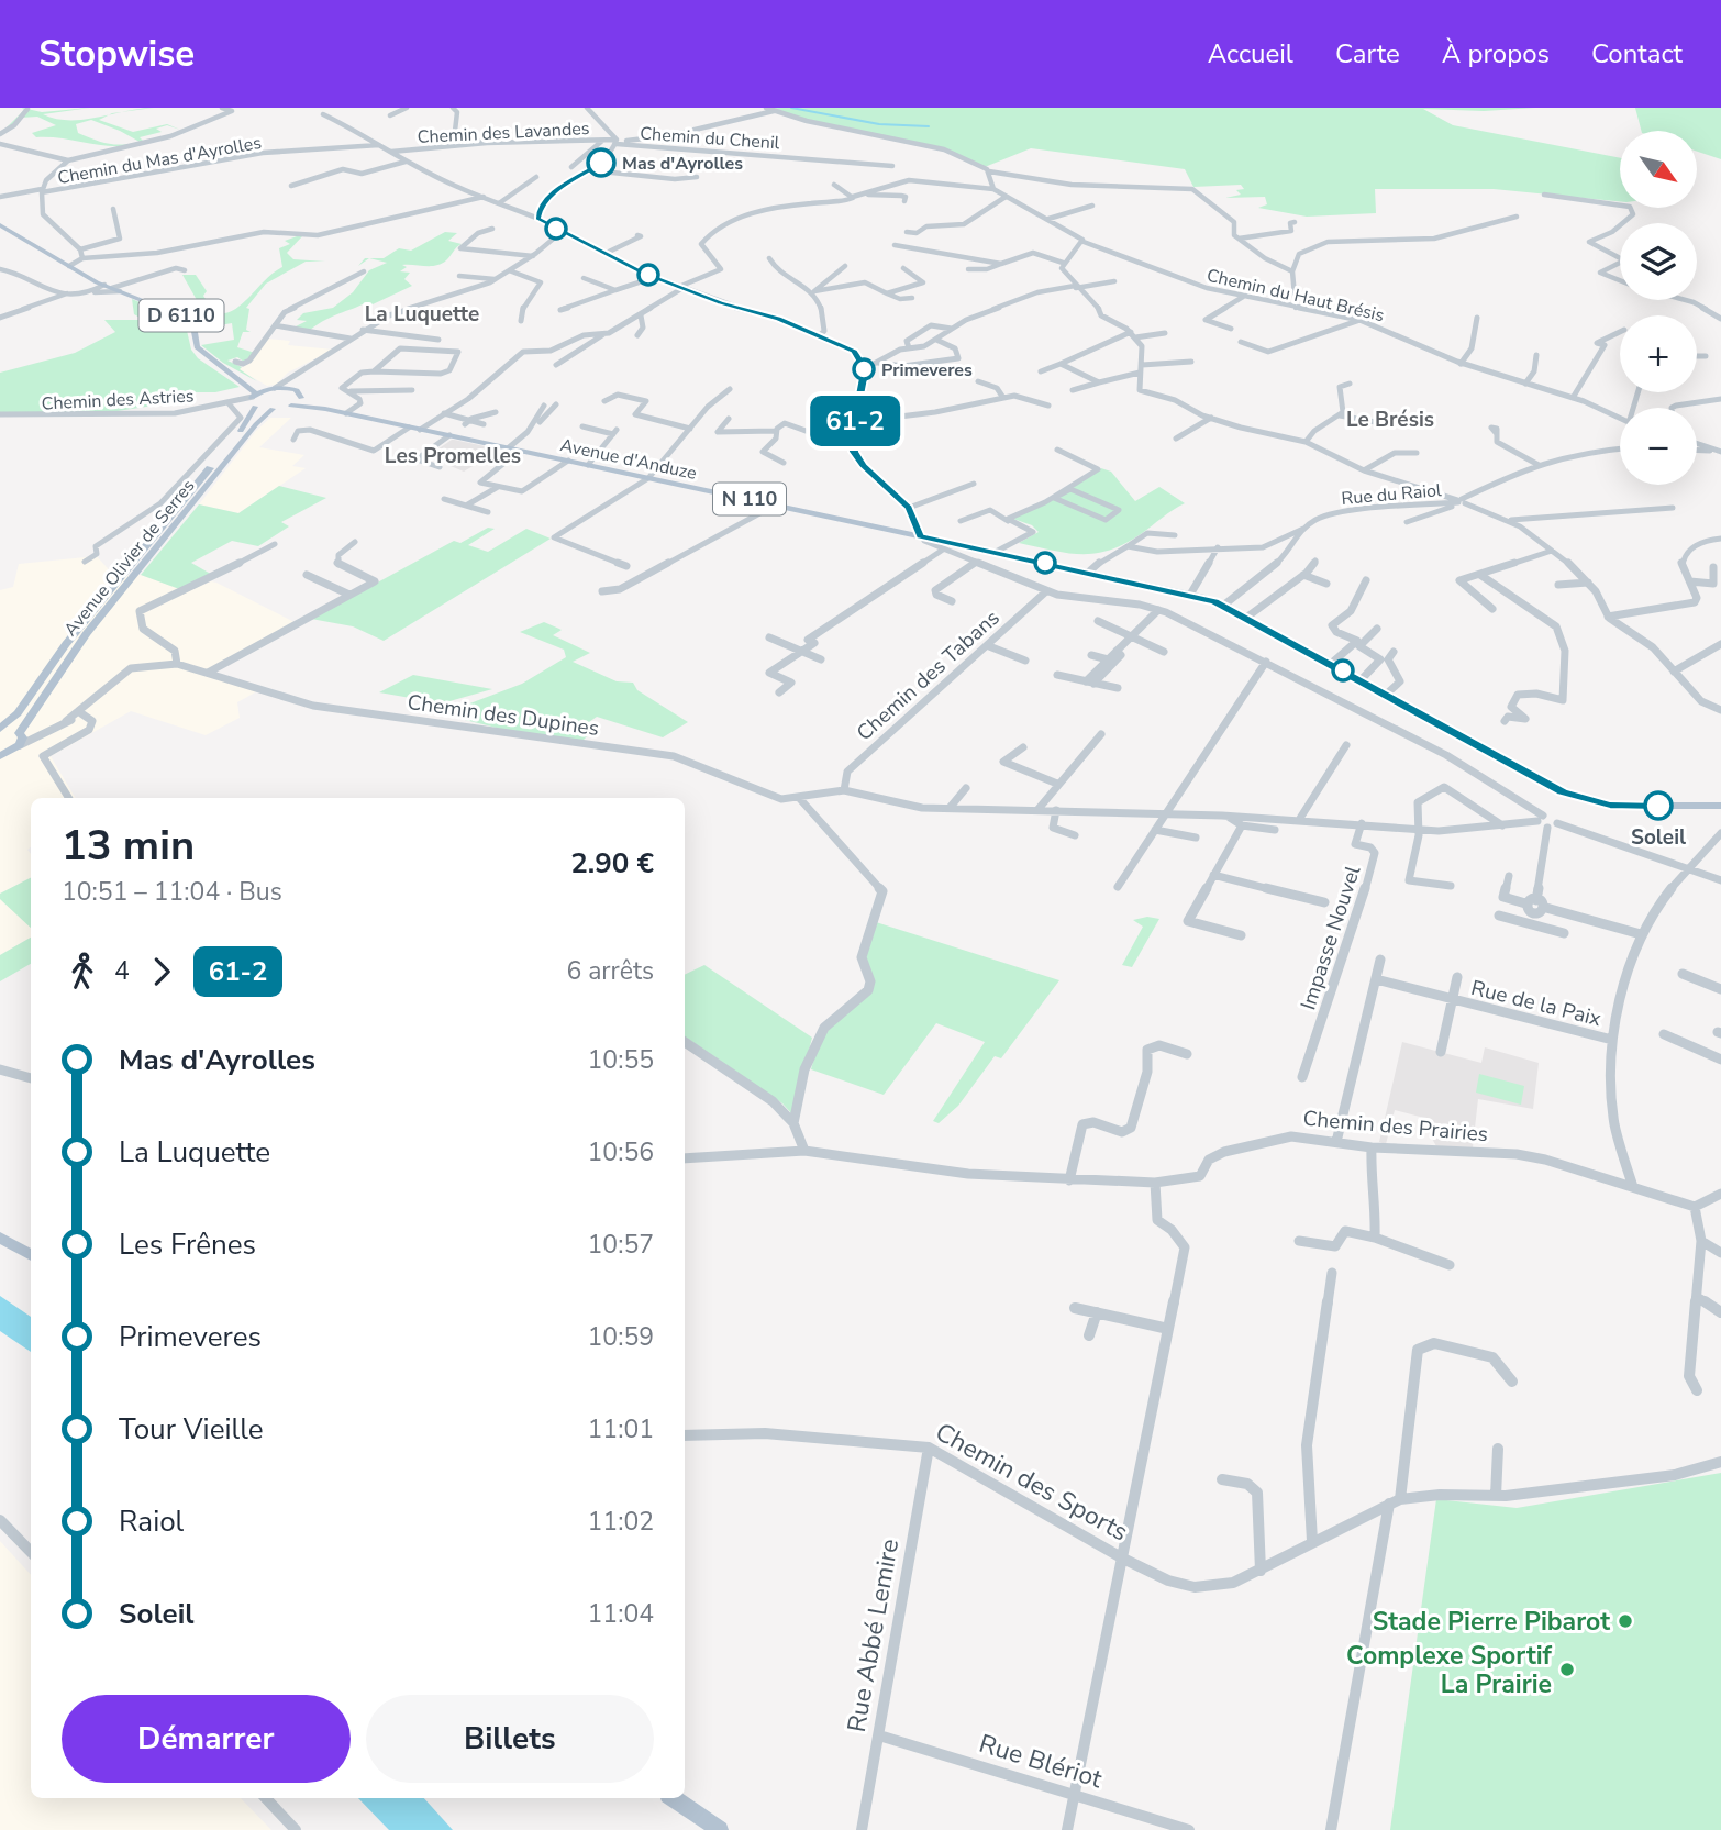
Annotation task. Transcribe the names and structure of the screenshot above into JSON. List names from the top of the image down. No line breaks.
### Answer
{"streets":{"main road":["D 6110","Avenue d'Anduze","N 110","Avenue Olivier de Serres"],"street":["Chemin des Lavandes","Chemin du Chenil","Chemin du Mas d'Ayrolles","Chemin du Haut Brésis","Chemin des Astries","Rue du Raiol","Chemin des Tabans","Chemin des Dupines","Impasse Nouvel","Rue de la Paix","Chemin des Prairies","Chemin des Sports","Rue Abbé Lemire","Rue Blériot"]},"crossings":[["Chemin des Lavandes","Chemin du Chenil"],["D 6110","Chemin des Astries"],["D 6110","Avenue Olivier de Serres"],["Chemin des Astries","Avenue Olivier de Serres"],["Avenue Olivier de Serres","Chemin des Dupines"],["Chemin des Tabans","Chemin des Dupines"],["Chemin des Dupines","Impasse Nouvel"],["Chemin des Sports","Rue Abbé Lemire"],["Rue Abbé Lemire","Rue Blériot"]],"districts":["La Luquette","Le Brésis","Les Promelles"],"places":["Mas d'Ayrolles","Primeveres","Soleil","Stade Pierre Pibarot","Complexe Sportif La Prairie"],"lines":["bus line 61-2"],"north":"bottom right","page":{"header":"Stopwise","nav":["Accueil","Carte","À propos","Contact"],"on_map":"61-2","map_buttons":["+","−"],"heading":["13 min","10:51 – 11:04 · Bus","2.90 €"],"legs":["4","61-2","6 arrêts"],"list":[{"name":"Mas d'Ayrolles","value":"10:55"},{"name":"La Luquette","value":"10:56"},{"name":"Les Frênes","value":"10:57"},{"name":"Primeveres","value":"10:59"},{"name":"Tour Vieille","value":"11:01"},{"name":"Raiol","value":"11:02"},{"name":"Soleil","value":"11:04"}],"buttons":["Démarrer","Billets"]}}
